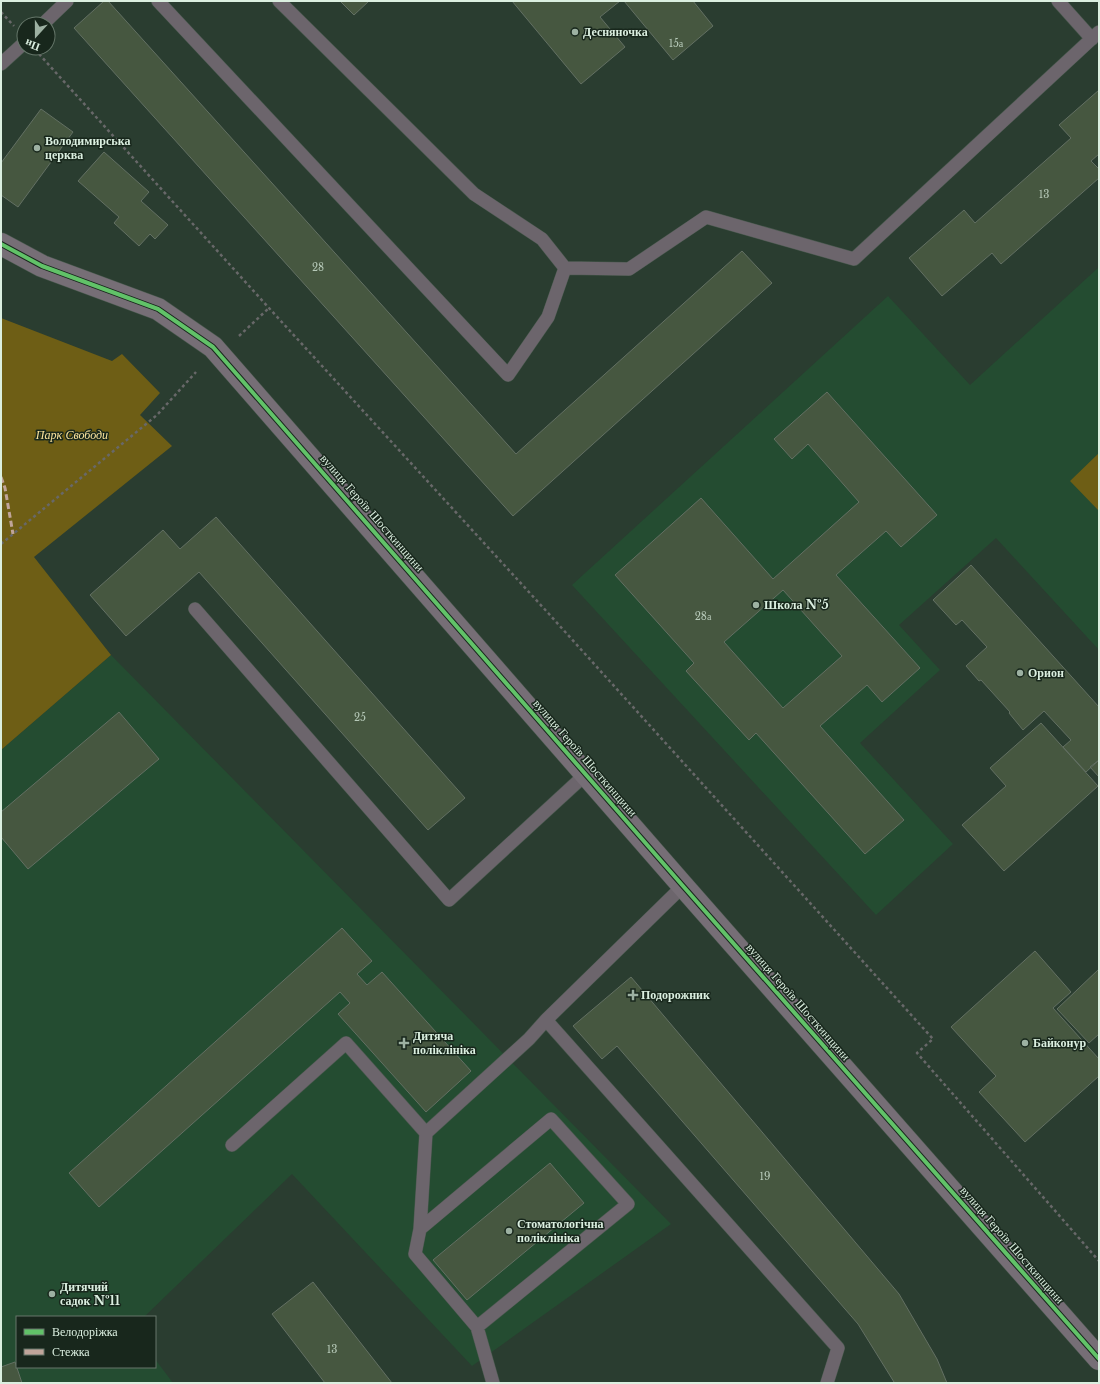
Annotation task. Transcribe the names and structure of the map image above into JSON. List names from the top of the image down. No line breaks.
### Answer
{"streets":{"street":["вулиця Героїв Шосткинщини"]},"parks":["Парк Свободи"],"places":{"other":["Десняночка","Володимирська церква","Школа №5","Орион","Байконур","Стоматологічна поліклініка","Дитячий садок №11"],"health":["Подорожник","Дитяча поліклініка"]},"house_numbers":["15а","13","28","28а","25","19","13"],"legend":["Велодоріжка","Стежка"],"north":"bottom"}
